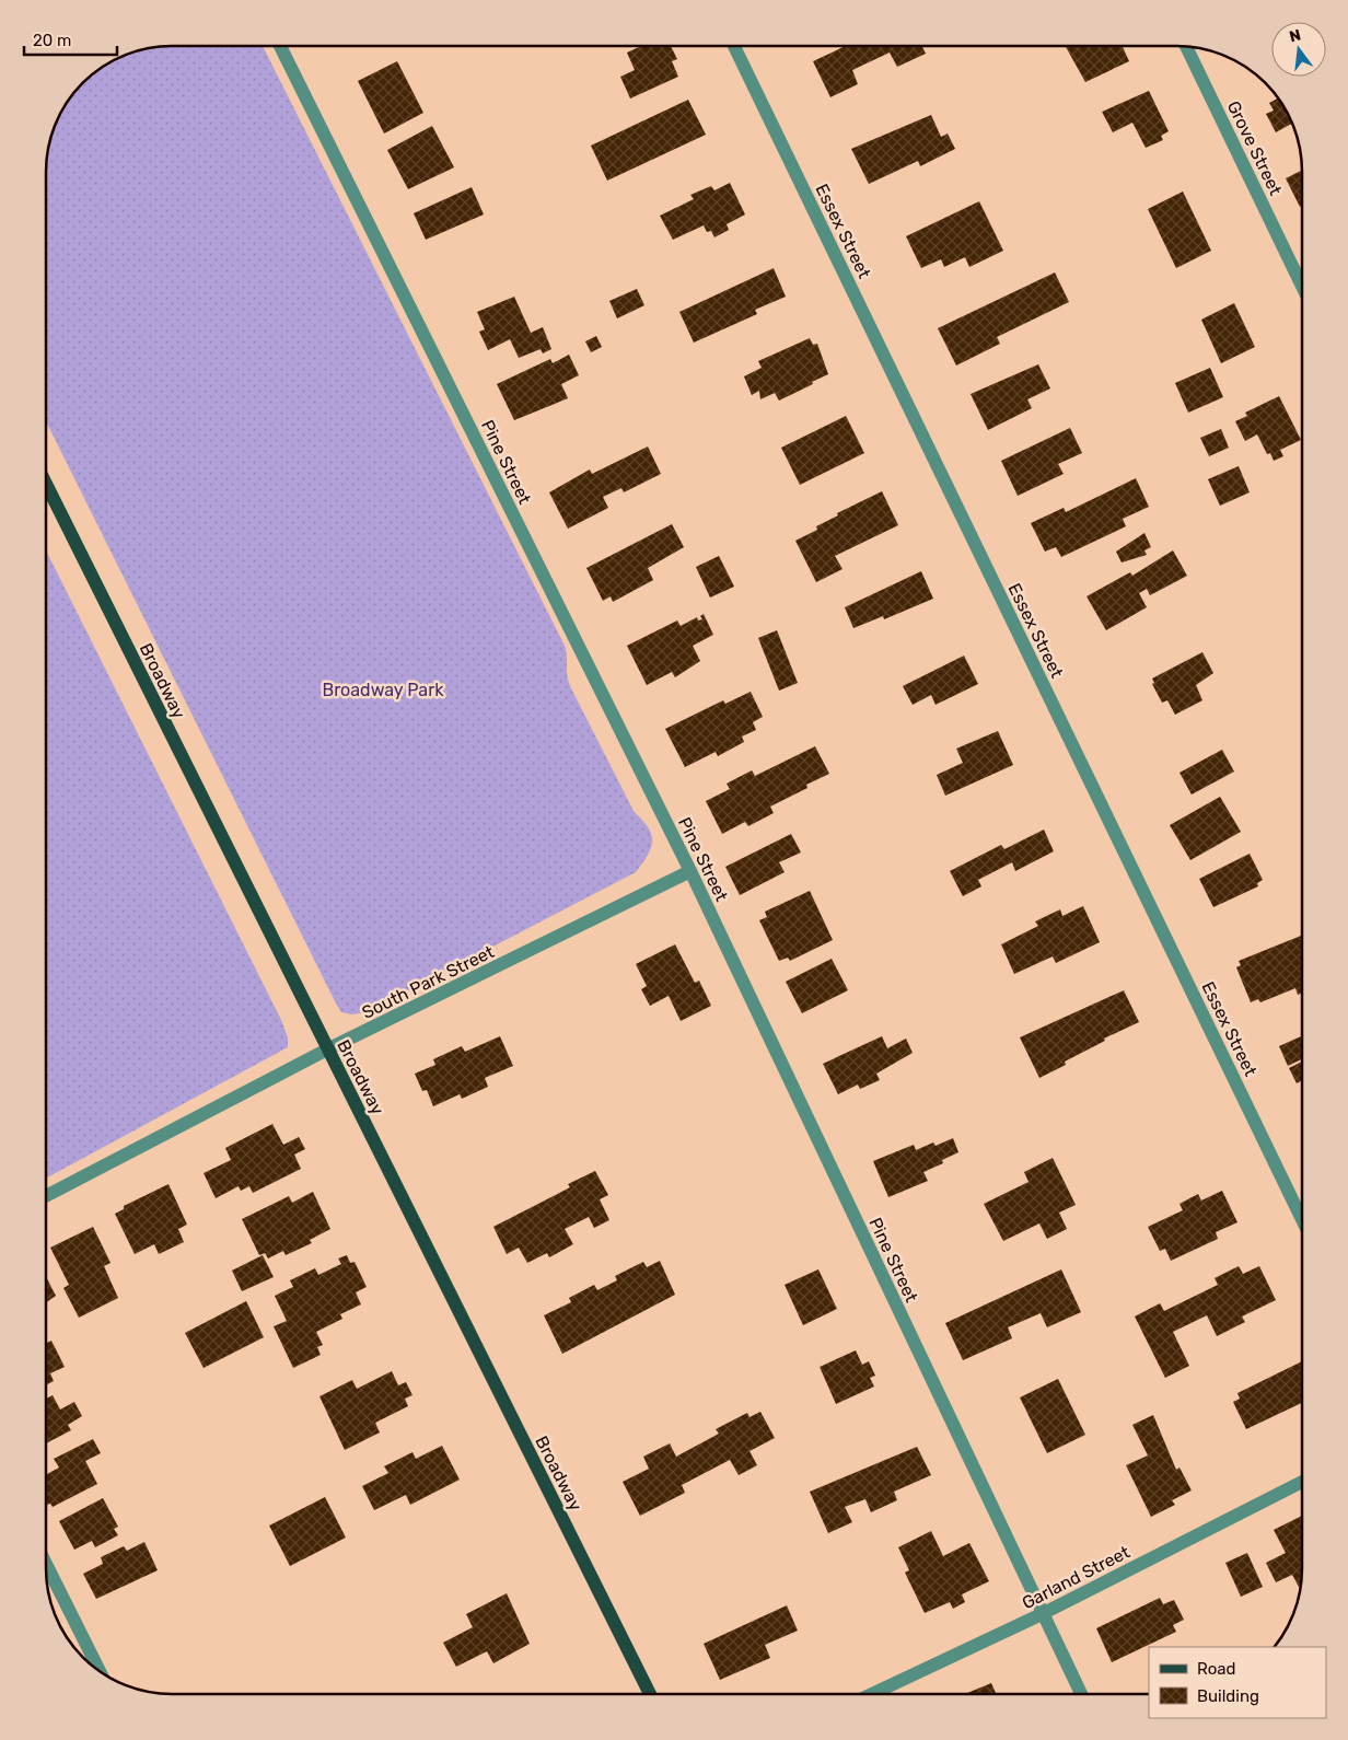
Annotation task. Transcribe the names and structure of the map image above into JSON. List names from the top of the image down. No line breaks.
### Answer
{"streets":{"main road":["Broadway"],"street":["Grove Street","Essex Street","Pine Street","South Park Street","Garland Street"]},"crossings":[["Pine Street","South Park Street"],["Pine Street","Garland Street"],["Broadway","South Park Street"]],"parks":["Broadway Park"],"legend":["Road","Building"],"scale_bar":"20 m","north":"top"}
